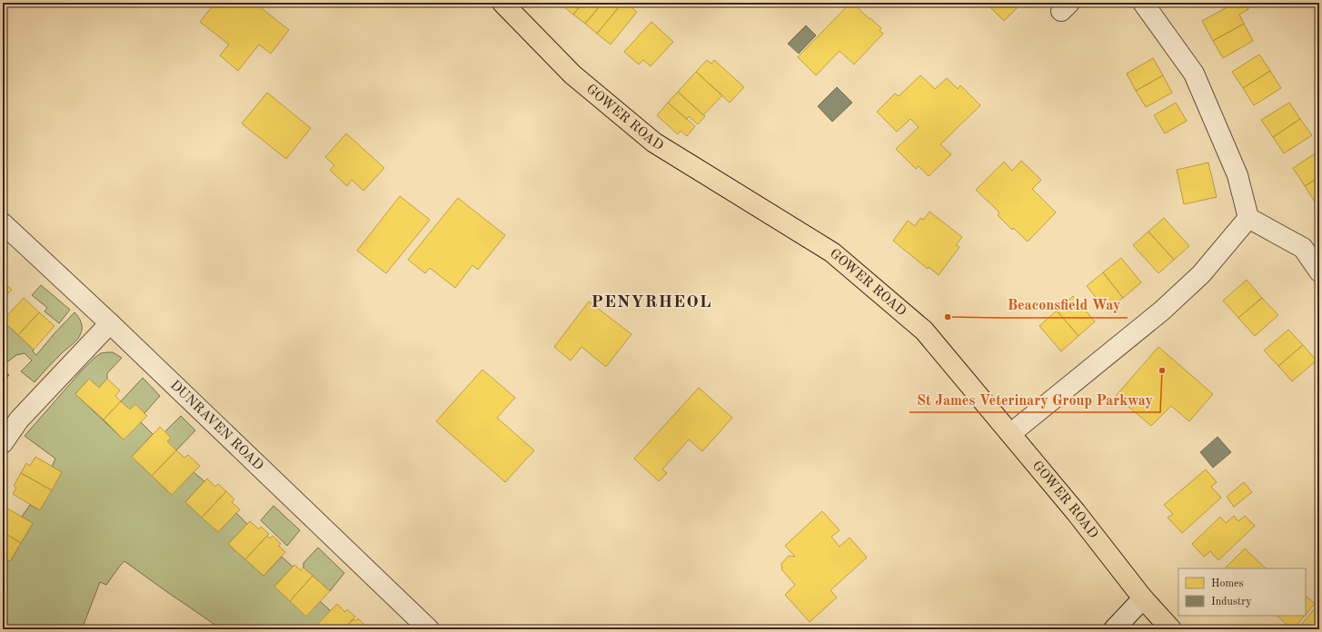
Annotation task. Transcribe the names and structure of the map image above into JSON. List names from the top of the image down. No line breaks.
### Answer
{"streets":{"main road":["GOWER ROAD"],"street":["DUNRAVEN ROAD"]},"districts":["PENYRHEOL"],"places":["Beaconsfield Way","St James Veterinary Group Parkway"],"legend":["Homes","Industry"]}
